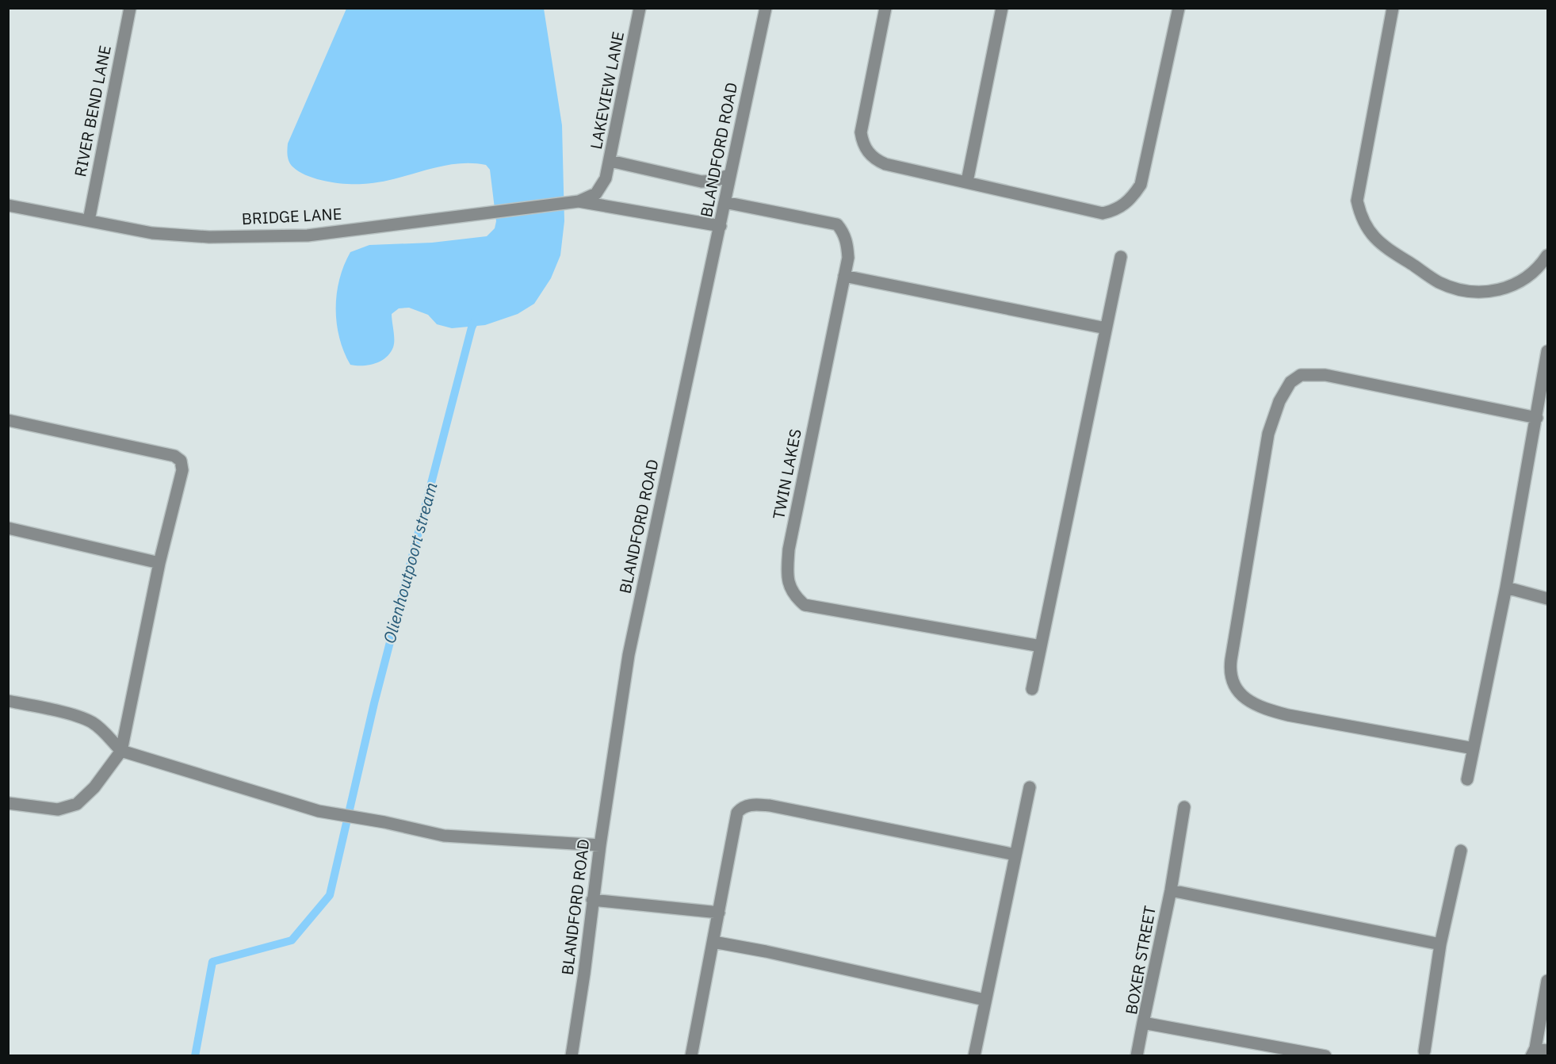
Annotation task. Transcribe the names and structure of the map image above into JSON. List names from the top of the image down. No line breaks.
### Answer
{"streets":{"street":["LAKEVIEW LANE","RIVER BEND LANE","BLANDFORD ROAD","BRIDGE LANE","TWIN LAKES","BOXER STREET"]},"crossings":[["LAKEVIEW LANE","BRIDGE LANE"],["RIVER BEND LANE","BRIDGE LANE"],["BLANDFORD ROAD","BRIDGE LANE"],["BLANDFORD ROAD","TWIN LAKES"]],"water":["Olienhoutpoort stream"]}
